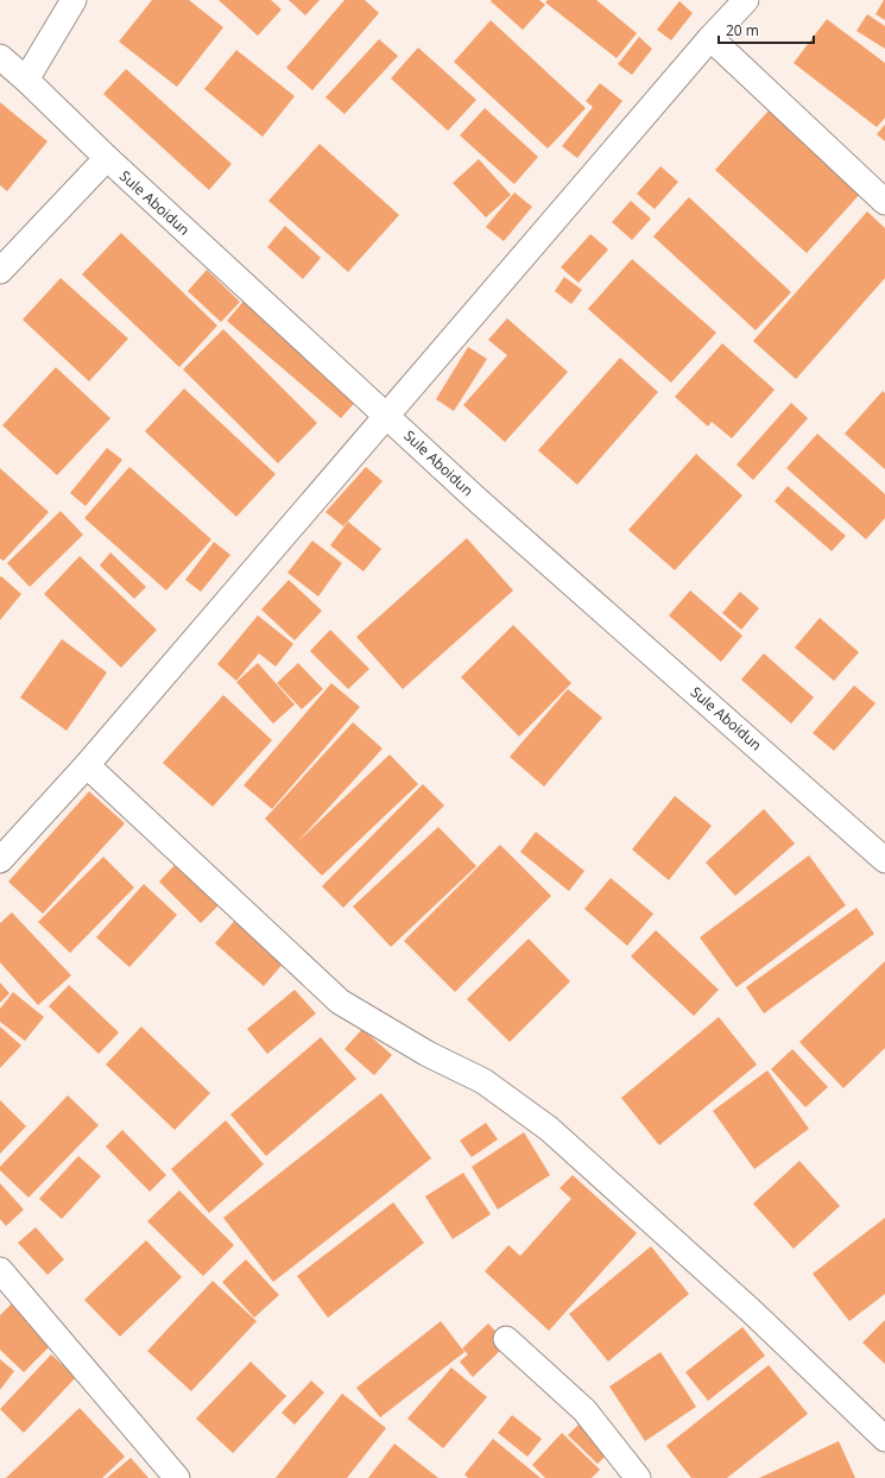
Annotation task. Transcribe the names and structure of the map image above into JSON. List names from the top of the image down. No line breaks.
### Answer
{"streets":{"street":["Sule Aboidun"]},"scale_bar":"20 m"}
